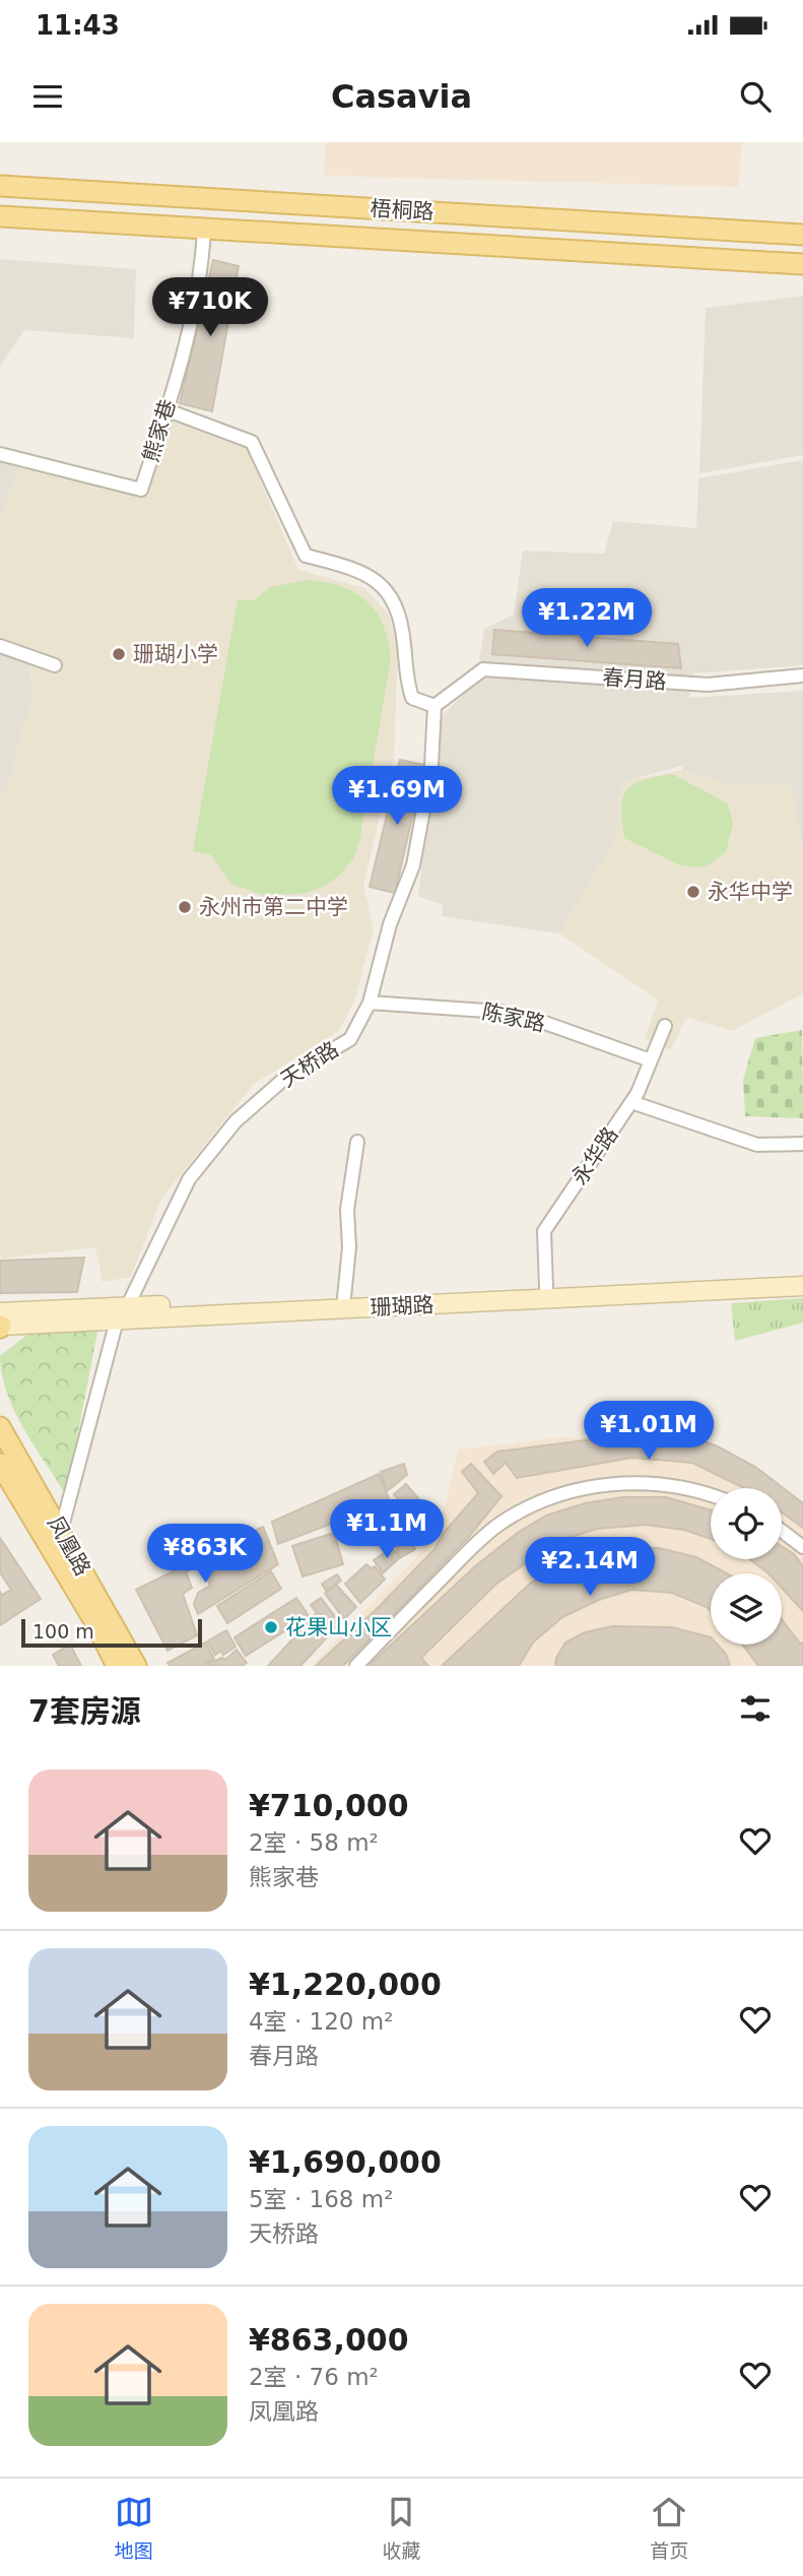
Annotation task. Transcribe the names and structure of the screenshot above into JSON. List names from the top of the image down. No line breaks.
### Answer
{"streets":{"main road":["梧桐路","珊瑚路","凤凰路"],"street":["熊家巷","春月路","陈家路","天桥路","永华路"]},"crossings":[["梧桐路","熊家巷"],["春月路","天桥路"],["陈家路","天桥路"],["陈家路","永华路"],["天桥路","珊瑚路"],["天桥路","凤凰路"],["永华路","珊瑚路"]],"places":["珊瑚小学","永华中学","永州市第二中学","花果山小区"],"scale_bar":"100 m","page":{"status":"11:43","header":"Casavia","price":["¥710K","¥1.22M","¥1.69M","¥1.01M","¥1.1M","¥863K","¥2.14M"],"scale":"100 m","heading":"7套房源","list":[{"name":"¥710,000","note":"2室 · 58 m² · 熊家巷"},{"name":"¥1,220,000","note":"4室 · 120 m² · 春月路"},{"name":"¥1,690,000","note":"5室 · 168 m² · 天桥路"},{"name":"¥863,000","note":"2室 · 76 m² · 凤凰路"}],"tabs":["地图","收藏","首页"]}}
